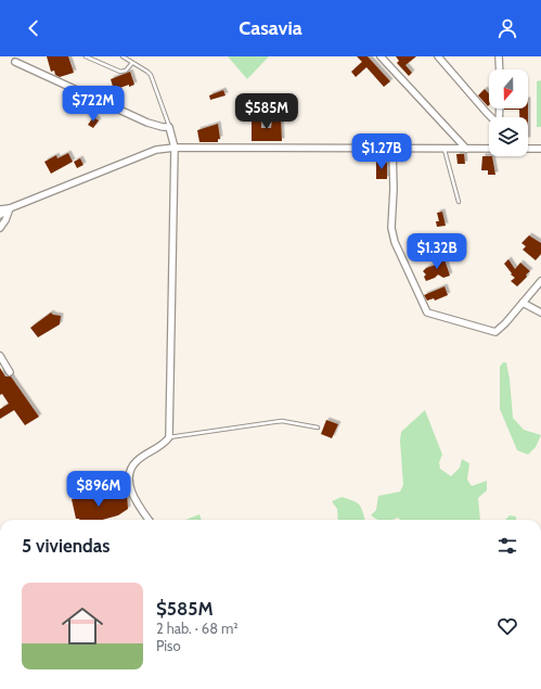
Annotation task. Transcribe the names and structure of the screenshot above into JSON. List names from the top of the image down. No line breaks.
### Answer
{"north":"bottom","page":{"header":"Casavia","price":["$722M","$585M","$1.27B","$1.32B","$896M"],"heading":"5 viviendas","list":[{"name":"$585M","note":"2 hab. · 68 m² · Piso"}]}}
